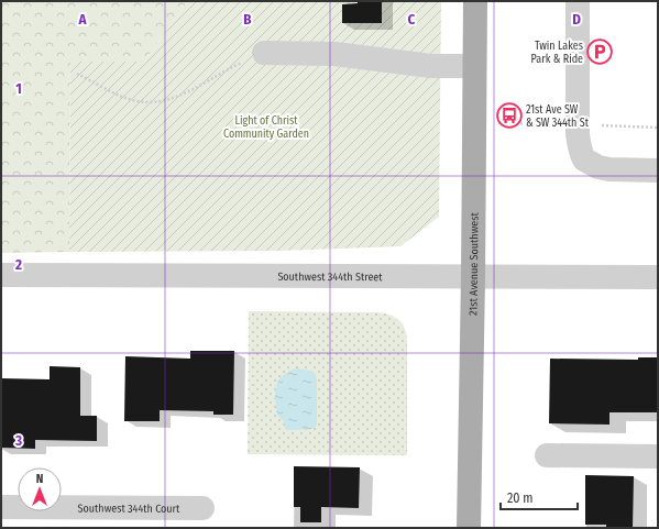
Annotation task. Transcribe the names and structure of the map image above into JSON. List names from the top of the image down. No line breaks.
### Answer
{"streets":{"main road":["21st Avenue Southwest"],"street":["Southwest 344th Street","Southwest 344th Court"]},"crossings":[["21st Avenue Southwest","Southwest 344th Street"]],"parks":["Light of Christ Community Garden"],"places":{"parking":["Twin Lakes Park & Ride"],"bus stop":["21st Ave SW & SW 344th St"]},"scale_bar":"20 m","north":"top","grid":{"columns":["A","B","C","D"],"rows":["1","2","3"]}}
